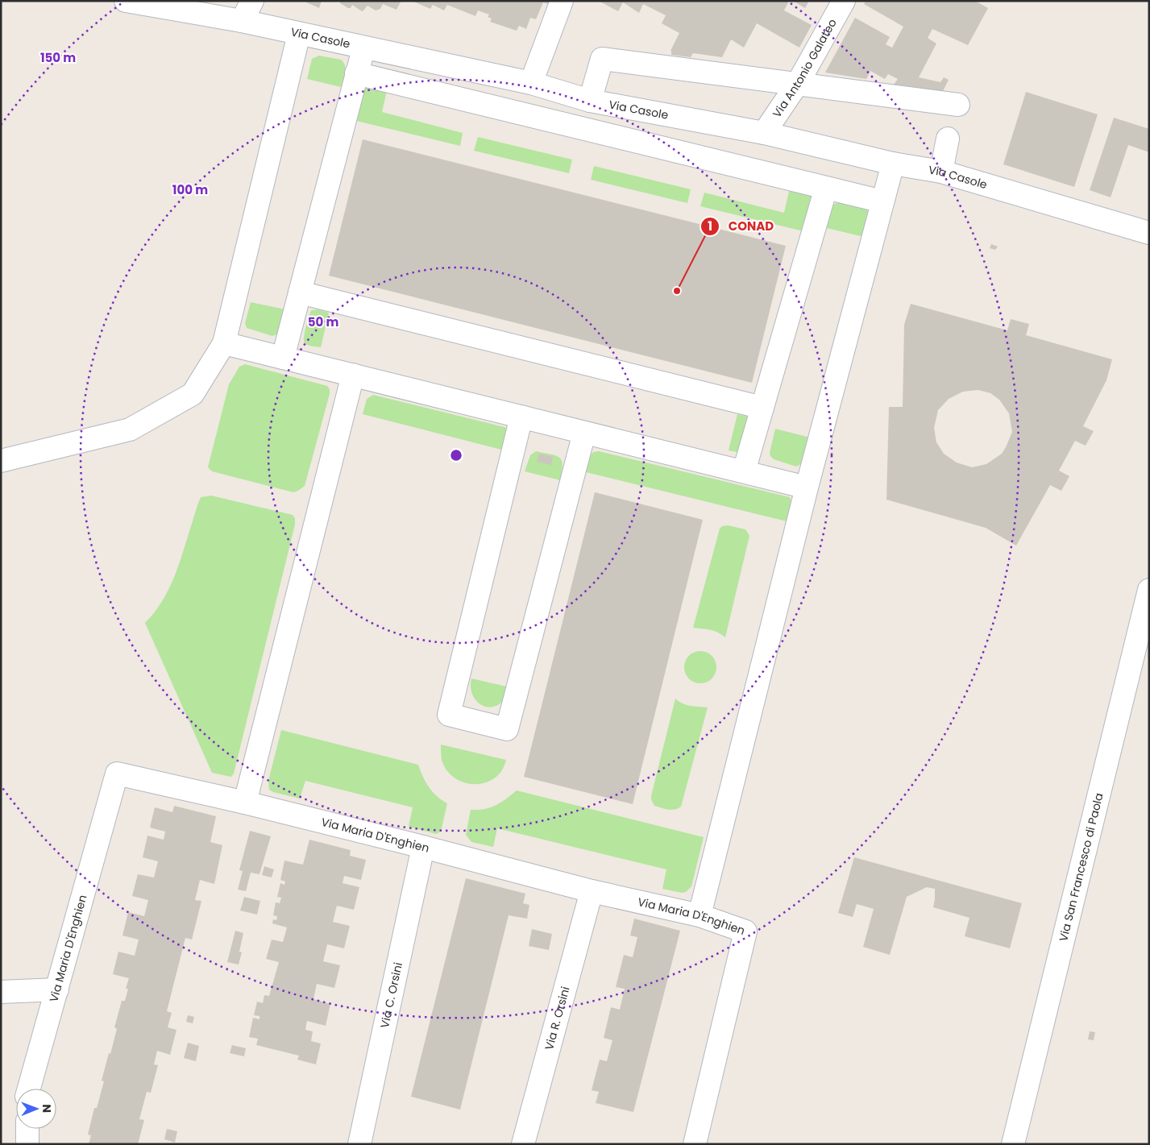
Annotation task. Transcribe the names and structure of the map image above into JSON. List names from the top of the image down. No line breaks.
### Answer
{"streets":{"street":["Via Casole","Via Antonio Galateo","Via Maria D'Enghien","Via San Francesco di Paola","Via C. Orsini","Via R. Orsini"]},"crossings":[["Via Casole","Via Antonio Galateo"],["Via Maria D'Enghien","Via C. Orsini"],["Via Maria D'Enghien","Via R. Orsini"]],"places":["CONAD"],"north":"right","rings":["150 m","100 m","50 m"]}
